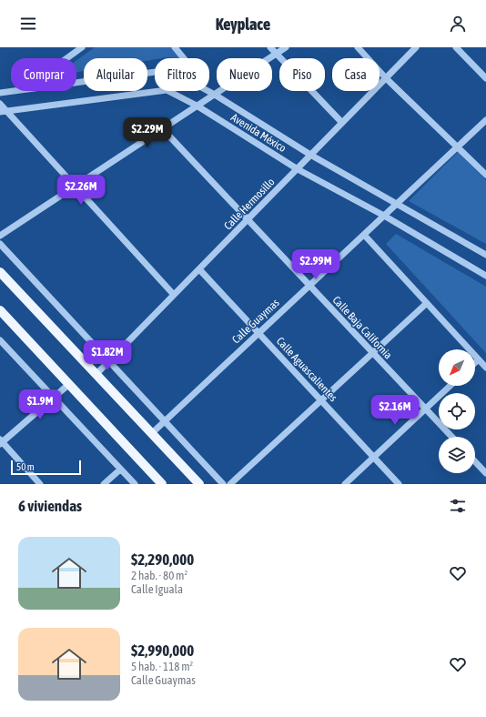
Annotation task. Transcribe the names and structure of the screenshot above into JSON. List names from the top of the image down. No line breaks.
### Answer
{"streets":{"street":["Avenida México","Calle Hermosillo","Calle Guaymas","Calle Baja California","Calle Aguascalientes"]},"crossings":[["Avenida México","Calle Hermosillo"],["Avenida México","Calle Guaymas"],["Calle Hermosillo","Calle Baja California"],["Calle Hermosillo","Calle Aguascalientes"],["Calle Guaymas","Calle Baja California"],["Calle Guaymas","Calle Aguascalientes"]],"scale_bar":"50 m","north":"bottom left","page":{"header":"Keyplace","chip":["Comprar","Alquilar","Filtros","Nuevo","Piso","Casa"],"price":["$2.29M","$2.26M","$2.99M","$1.82M","$1.9M","$2.16M"],"scale":"50 m","heading":"6 viviendas","list":[{"name":"$2,290,000","note":"2 hab. · 80 m² · Calle Iguala"},{"name":"$2,990,000","note":"5 hab. · 118 m² · Calle Guaymas"}]}}
